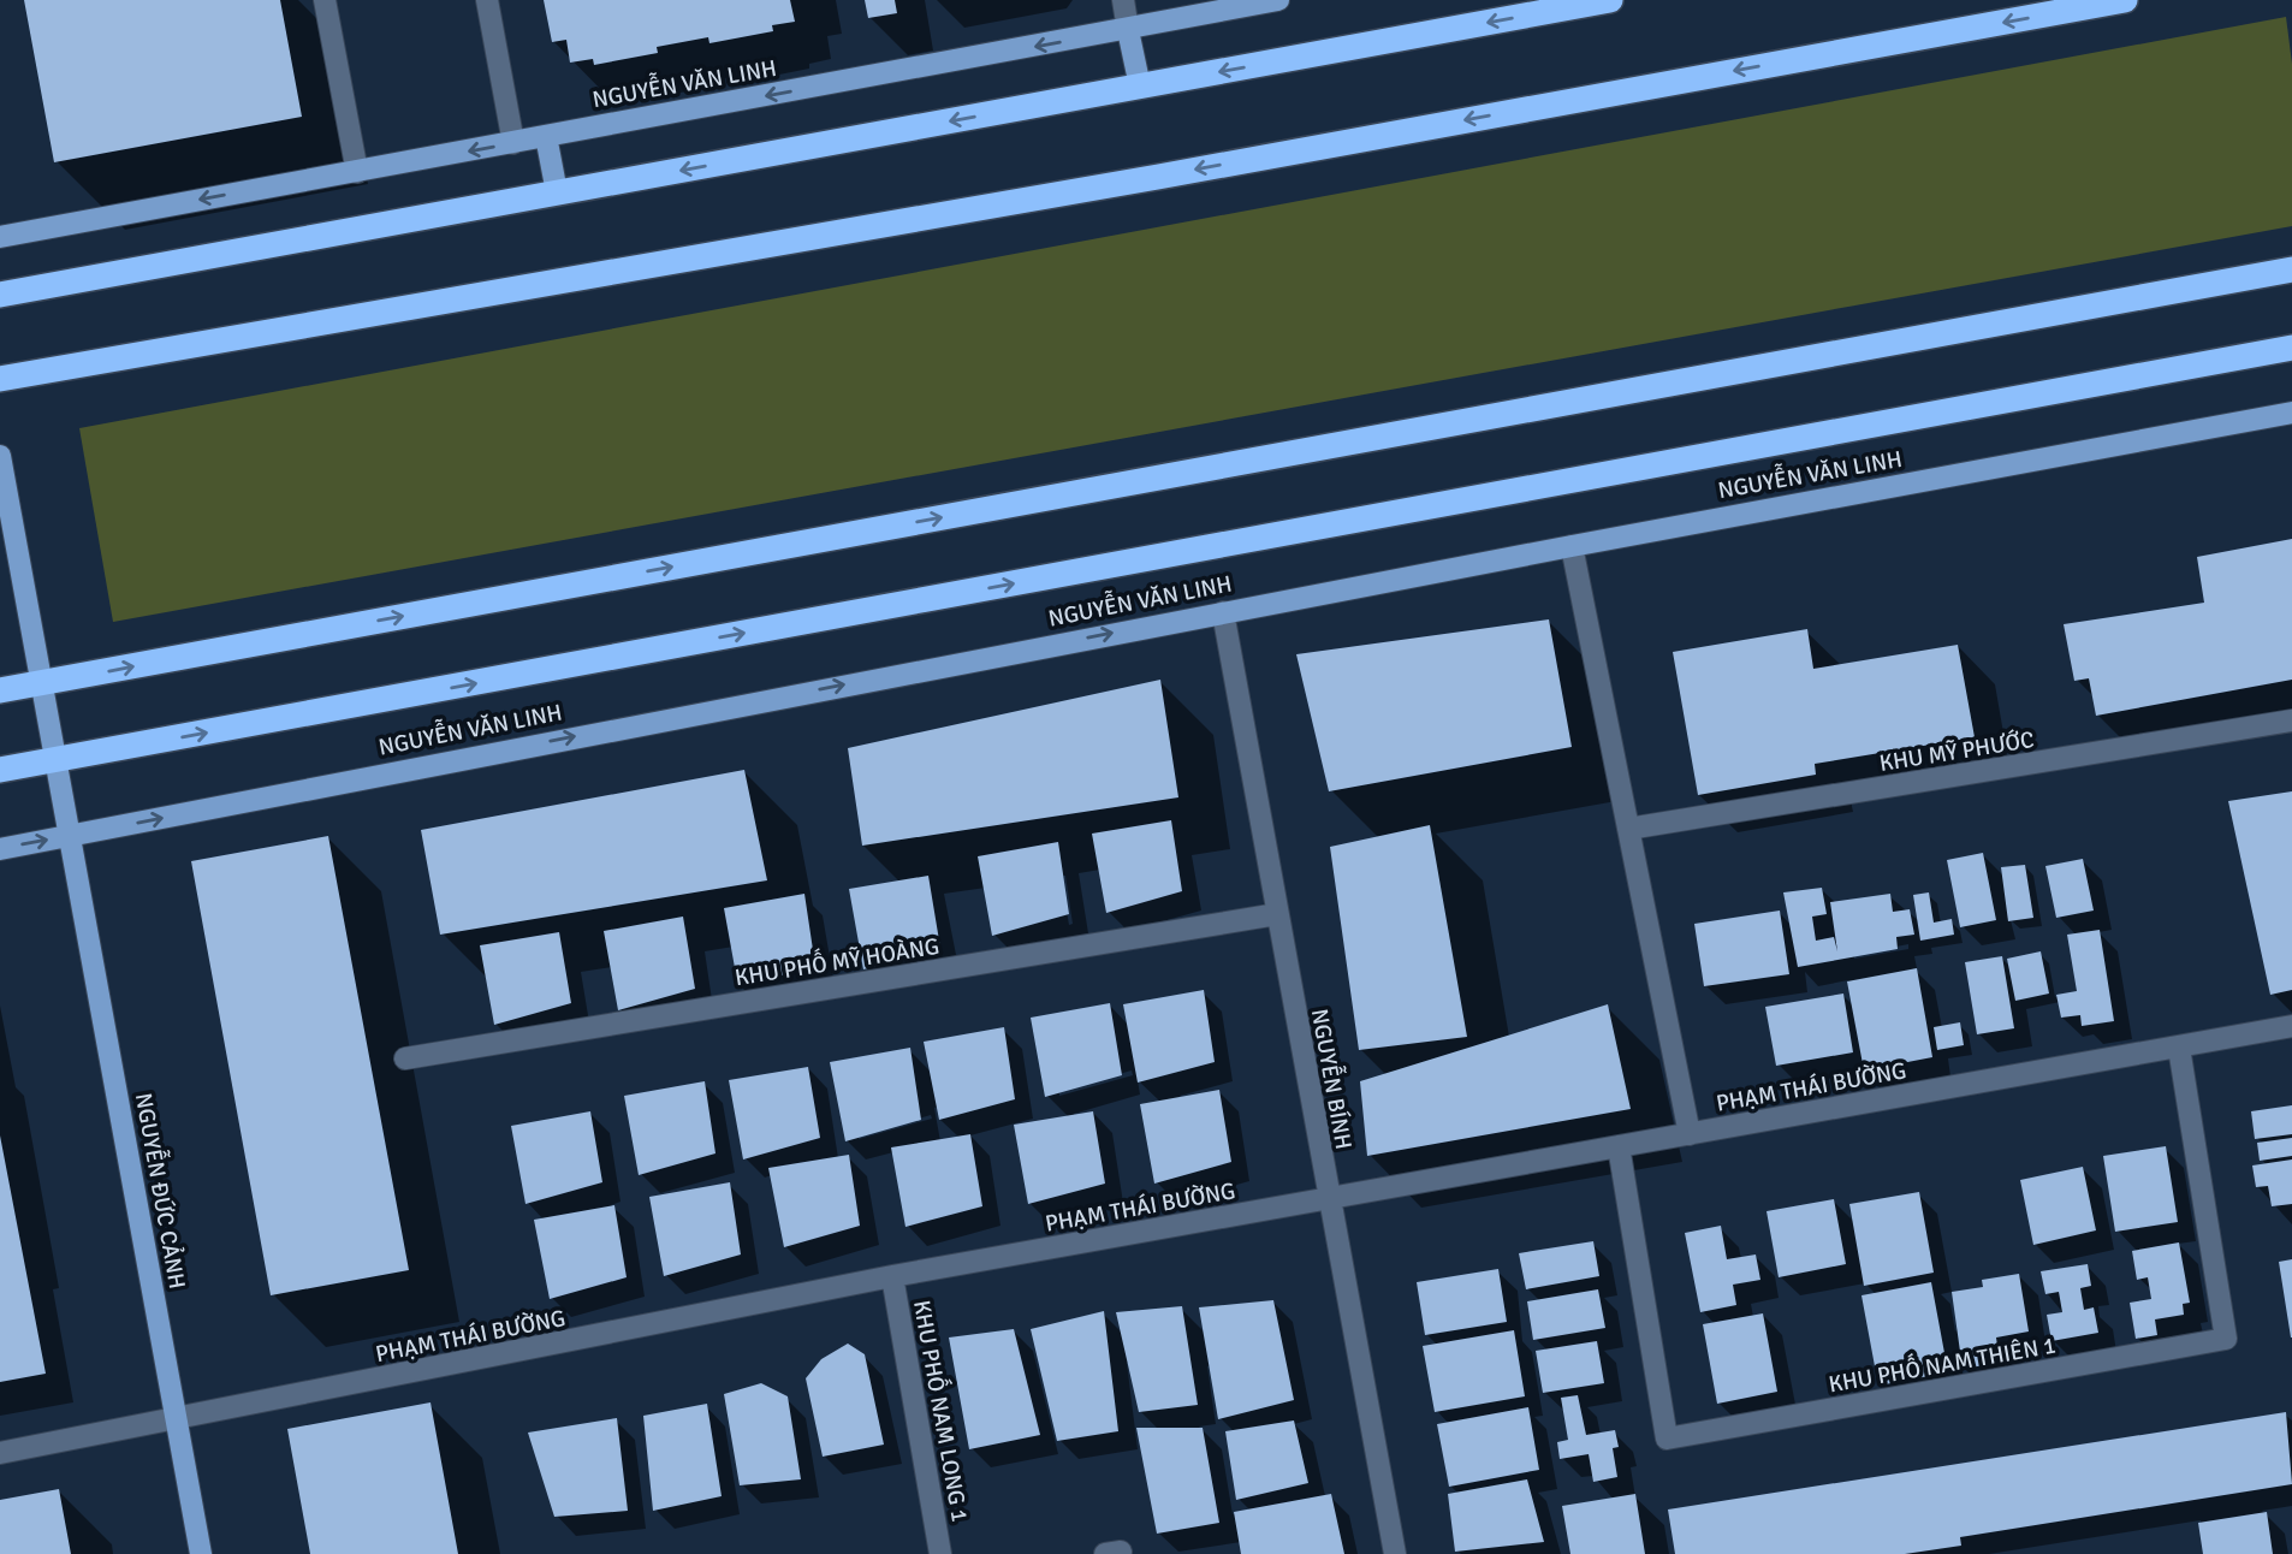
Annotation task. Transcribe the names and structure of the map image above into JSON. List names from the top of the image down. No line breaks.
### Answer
{"streets":{"highway":["NGUYỄN VĂN LINH"],"main road":["NGUYỄN ĐỨC CẢNH"],"street":["KHU MỸ PHƯỚC","KHU PHỐ MỸ HOÀNG","NGUYỄN BÍNH","PHẠM THÁI BƯỜNG","KHU PHỐ NAM THIÊN 1","KHU PHỐ NAM LONG 1"]},"crossings":[["NGUYỄN VĂN LINH","NGUYỄN BÍNH"],["NGUYỄN VĂN LINH","NGUYỄN ĐỨC CẢNH"],["KHU PHỐ MỸ HOÀNG","NGUYỄN BÍNH"],["NGUYỄN BÍNH","PHẠM THÁI BƯỜNG"],["PHẠM THÁI BƯỜNG","NGUYỄN ĐỨC CẢNH"],["PHẠM THÁI BƯỜNG","KHU PHỐ NAM THIÊN 1"],["PHẠM THÁI BƯỜNG","KHU PHỐ NAM LONG 1"]]}
